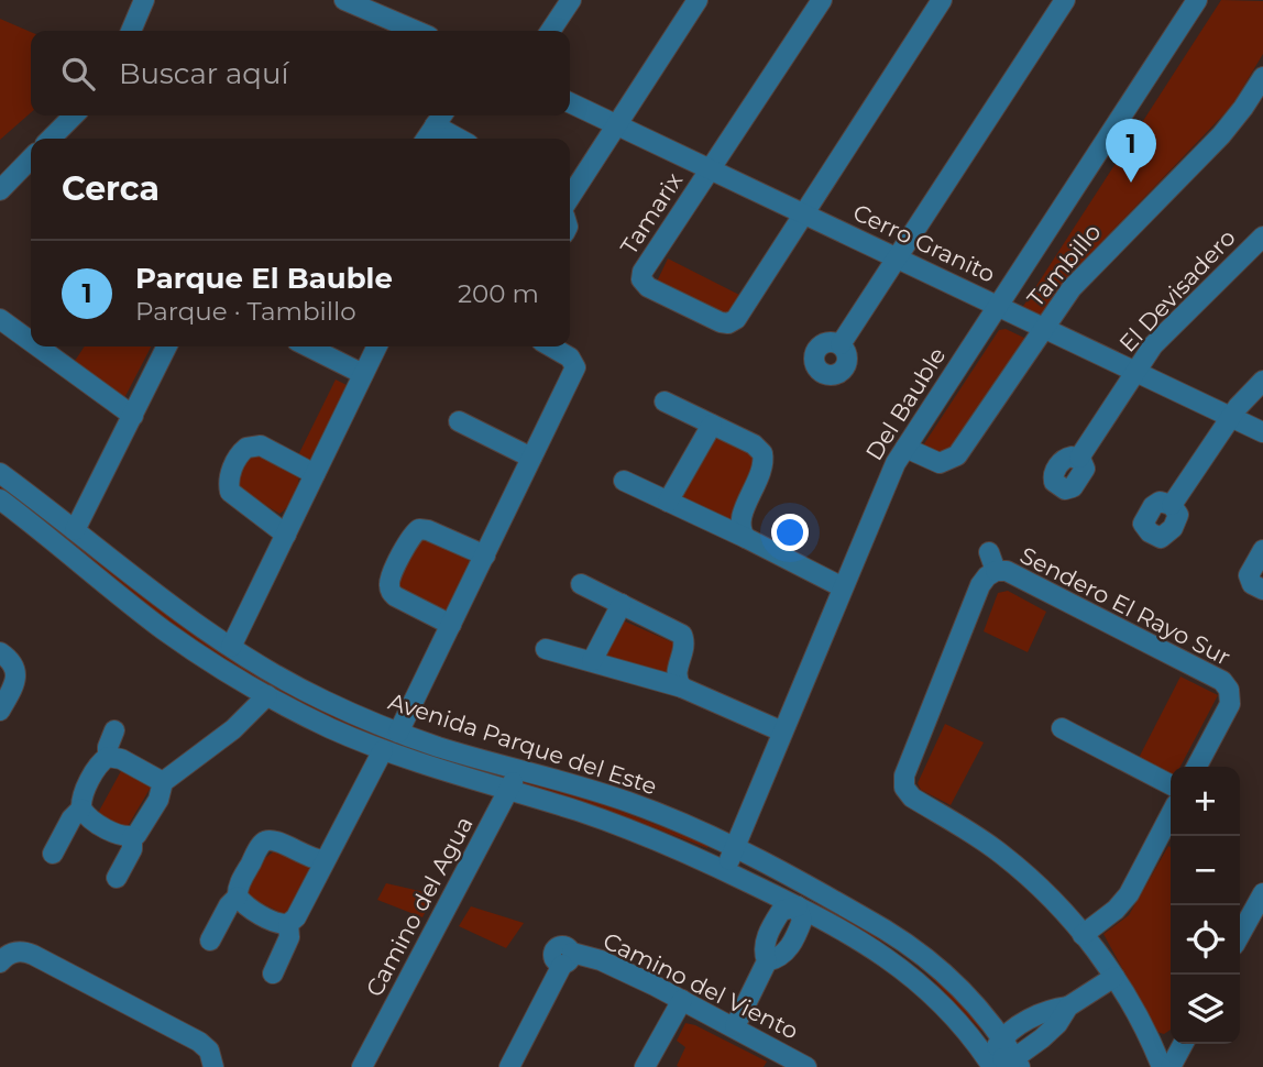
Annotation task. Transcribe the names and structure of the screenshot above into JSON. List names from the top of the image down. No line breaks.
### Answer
{"streets":{"street":["Tamarix","Cerro Granito","Tambillo","El Devisadero","Del Bauble","Sendero El Rayo Sur","Avenida Parque del Este","Camino del Agua","Camino del Viento"]},"crossings":[["Tamarix","Cerro Granito"],["Cerro Granito","Tambillo"],["Cerro Granito","El Devisadero"],["Cerro Granito","Del Bauble"],["Tambillo","Del Bauble"],["Del Bauble","Avenida Parque del Este"],["Avenida Parque del Este","Camino del Agua"]],"page":{"search":"Buscar aquí","pins":"1","heading":"Cerca","list":[{"mark":"1","name":"Parque El Bauble","note":"Parque · Tambillo","value":"200 m"}],"map_buttons":["+","−"]}}
